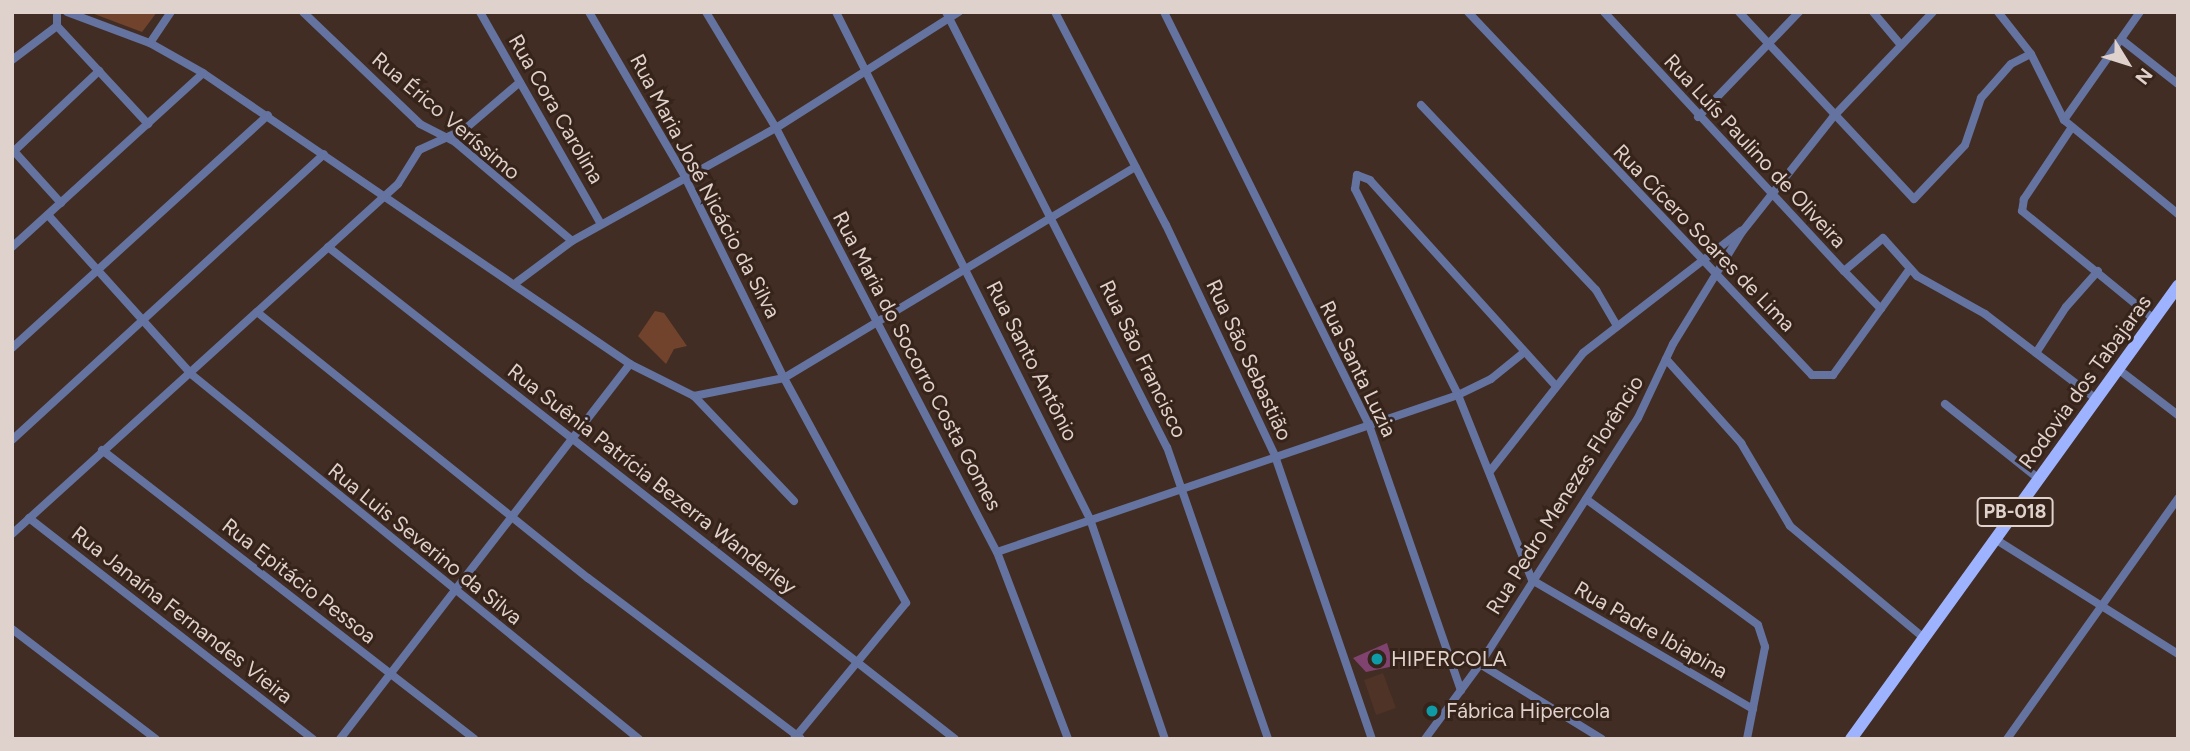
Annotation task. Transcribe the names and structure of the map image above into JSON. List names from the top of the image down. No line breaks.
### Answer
{"streets":{"main road":["Rodovia dos Tabajaras","PB-018"],"street":["Rua Cora Carolina","Rua Érico Veríssimo","Rua Luís Paulino de Oliveira","Rua Maria José Nicácio da Silva","Rua Cícero Soares de Lima","Rua São Francisco","Rua São Sebastião","Rua Maria do Socorro Costa Gomes","Rua Santo Antônio","Rua Santa Luzia","Rua Suênia Patrícia Bezerra Wanderley","Rua Pedro Menezes Florêncio","Rua Luis Severino da Silva","Rua Epitácio Pessoa","Rua Janaína Fernandes Vieira","Rua Padre Ibiapina"]},"crossings":[["Rua Luís Paulino de Oliveira","Rua Cícero Soares de Lima"],["Rua Luís Paulino de Oliveira","Rodovia dos Tabajaras"],["Rua Luís Paulino de Oliveira","Rua Pedro Menezes Florêncio"],["Rua Maria José Nicácio da Silva","Rua Suênia Patrícia Bezerra Wanderley"],["Rua Cícero Soares de Lima","Rua Pedro Menezes Florêncio"],["Rua Santa Luzia","Rua Pedro Menezes Florêncio"],["Rua Pedro Menezes Florêncio","Rua Padre Ibiapina"]],"places":["HIPERCOLA","Fábrica Hipercola"],"north":"bottom right"}
